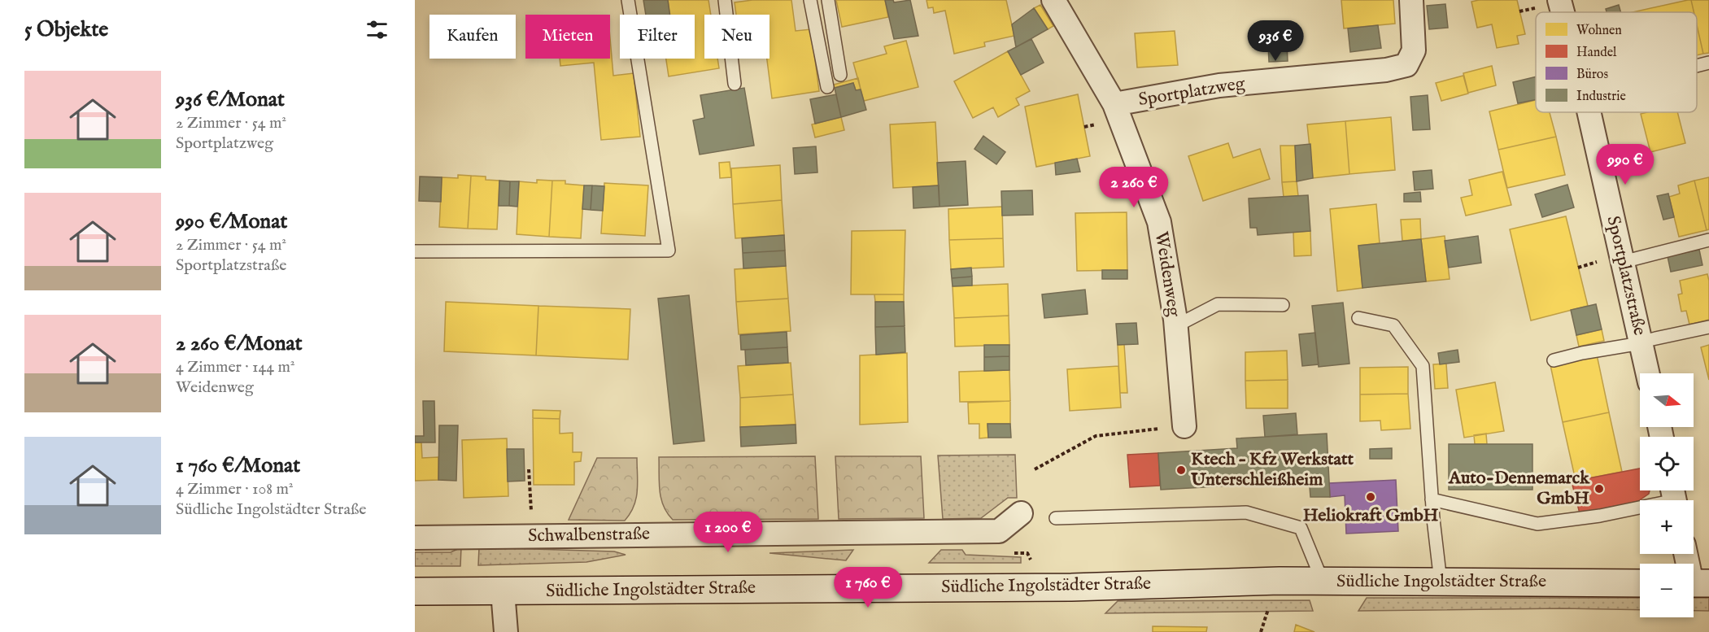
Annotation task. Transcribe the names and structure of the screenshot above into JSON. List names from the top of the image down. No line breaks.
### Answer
{"streets":{"street":["Sportplatzweg","Weidenweg","Sportplatzstraße","Schwalbenstraße","Südliche Ingolstädter Straße"]},"crossings":[["Sportplatzweg","Weidenweg"]],"places":["Ktech – Kfz Werkstatt Unterschleißheim","Auto-Dennemarck GmbH","Heliokraft GmbH"],"legend":["Wohnen","Handel","Büros","Industrie"],"north":"right","page":{"heading":"5 Objekte","chip":["Kaufen","Mieten","Filter","Neu"],"price":["936 €","990 €","2 260 €","1 200 €","1 760 €"],"list":[{"name":"936 €/Monat","note":"2 Zimmer · 54 m² · Sportplatzweg"},{"name":"990 €/Monat","note":"2 Zimmer · 54 m² · Sportplatzstraße"},{"name":"2 260 €/Monat","note":"4 Zimmer · 144 m² · Weidenweg"},{"name":"1 760 €/Monat","note":"4 Zimmer · 108 m² · Südliche Ingolstädter Straße"}],"map_buttons":["+","−"]}}
